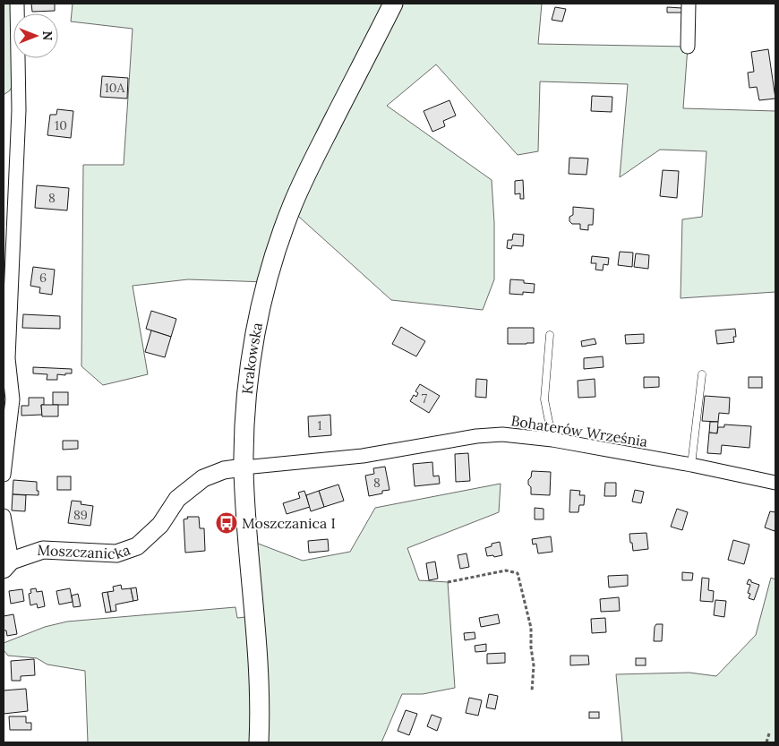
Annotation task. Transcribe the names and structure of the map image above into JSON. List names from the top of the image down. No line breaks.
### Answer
{"streets":{"main road":["Krakowska"],"street":["Bohaterów Września","Moszczanicka"]},"crossings":[["Krakowska","Bohaterów Września"],["Krakowska","Moszczanicka"],["Bohaterów Września","Moszczanicka"]],"places":{"bus stop":["Moszczanica I"]},"house_numbers":["10A","10","8","6","7","1","8","89"],"north":"right"}
